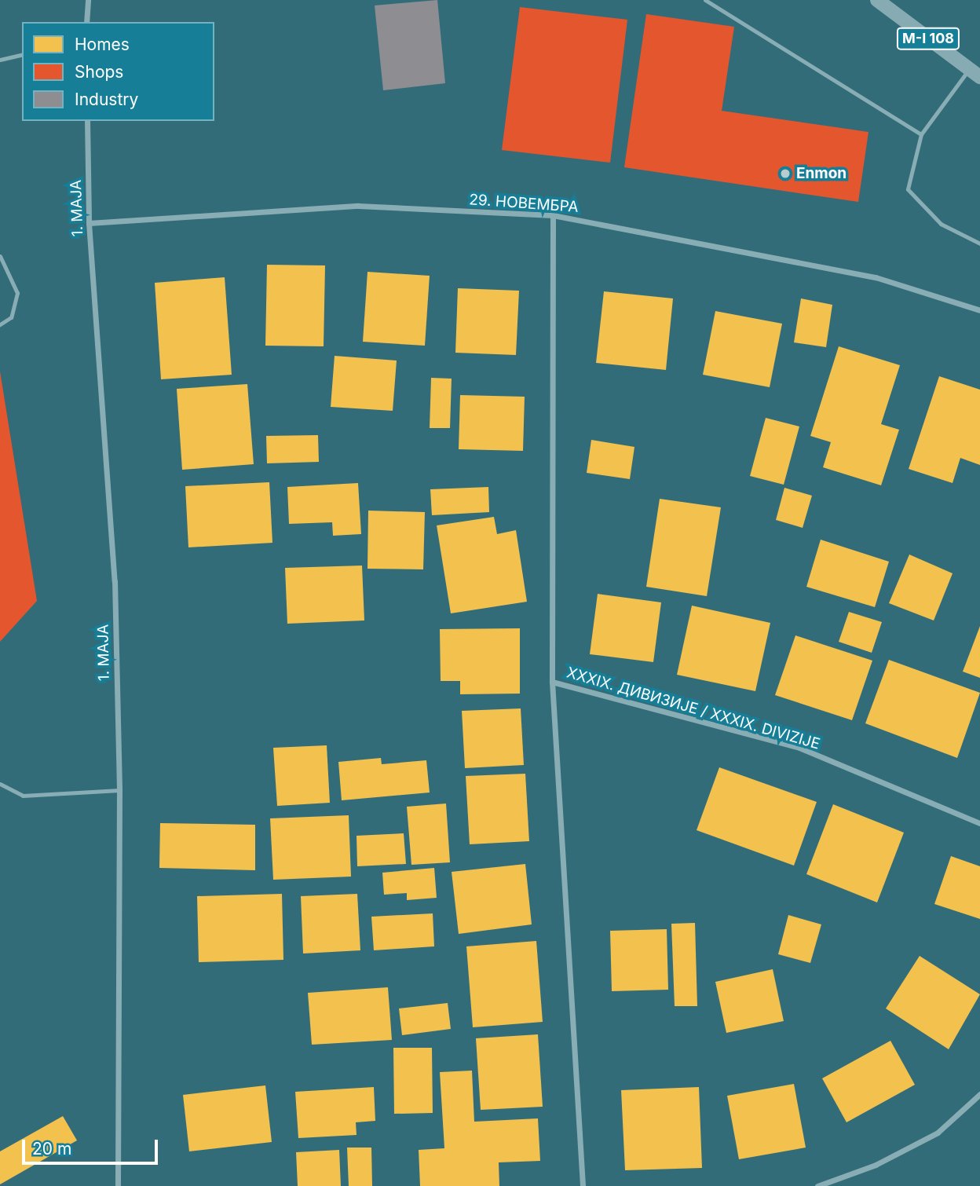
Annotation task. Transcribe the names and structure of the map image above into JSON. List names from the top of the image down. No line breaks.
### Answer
{"streets":{"main road":["M-I 108"],"street":["29. НОВЕМБРА","1. МАЈА","XXXIX. ДИВИЗИЈЕ / XXXIX. DIVIZIJE"]},"crossings":[["29. НОВЕМБРА","1. МАЈА"]],"places":["Enmon"],"legend":["Homes","Shops","Industry"],"scale_bar":"20 m"}
